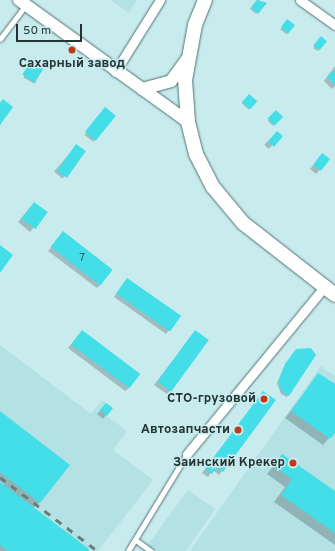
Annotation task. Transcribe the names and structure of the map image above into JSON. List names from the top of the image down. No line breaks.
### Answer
{"places":["Сахарный завод","СТО-грузовой","Автозапчасти","Заинский Крекер"],"house_numbers":["7"],"scale_bar":"50 m"}
